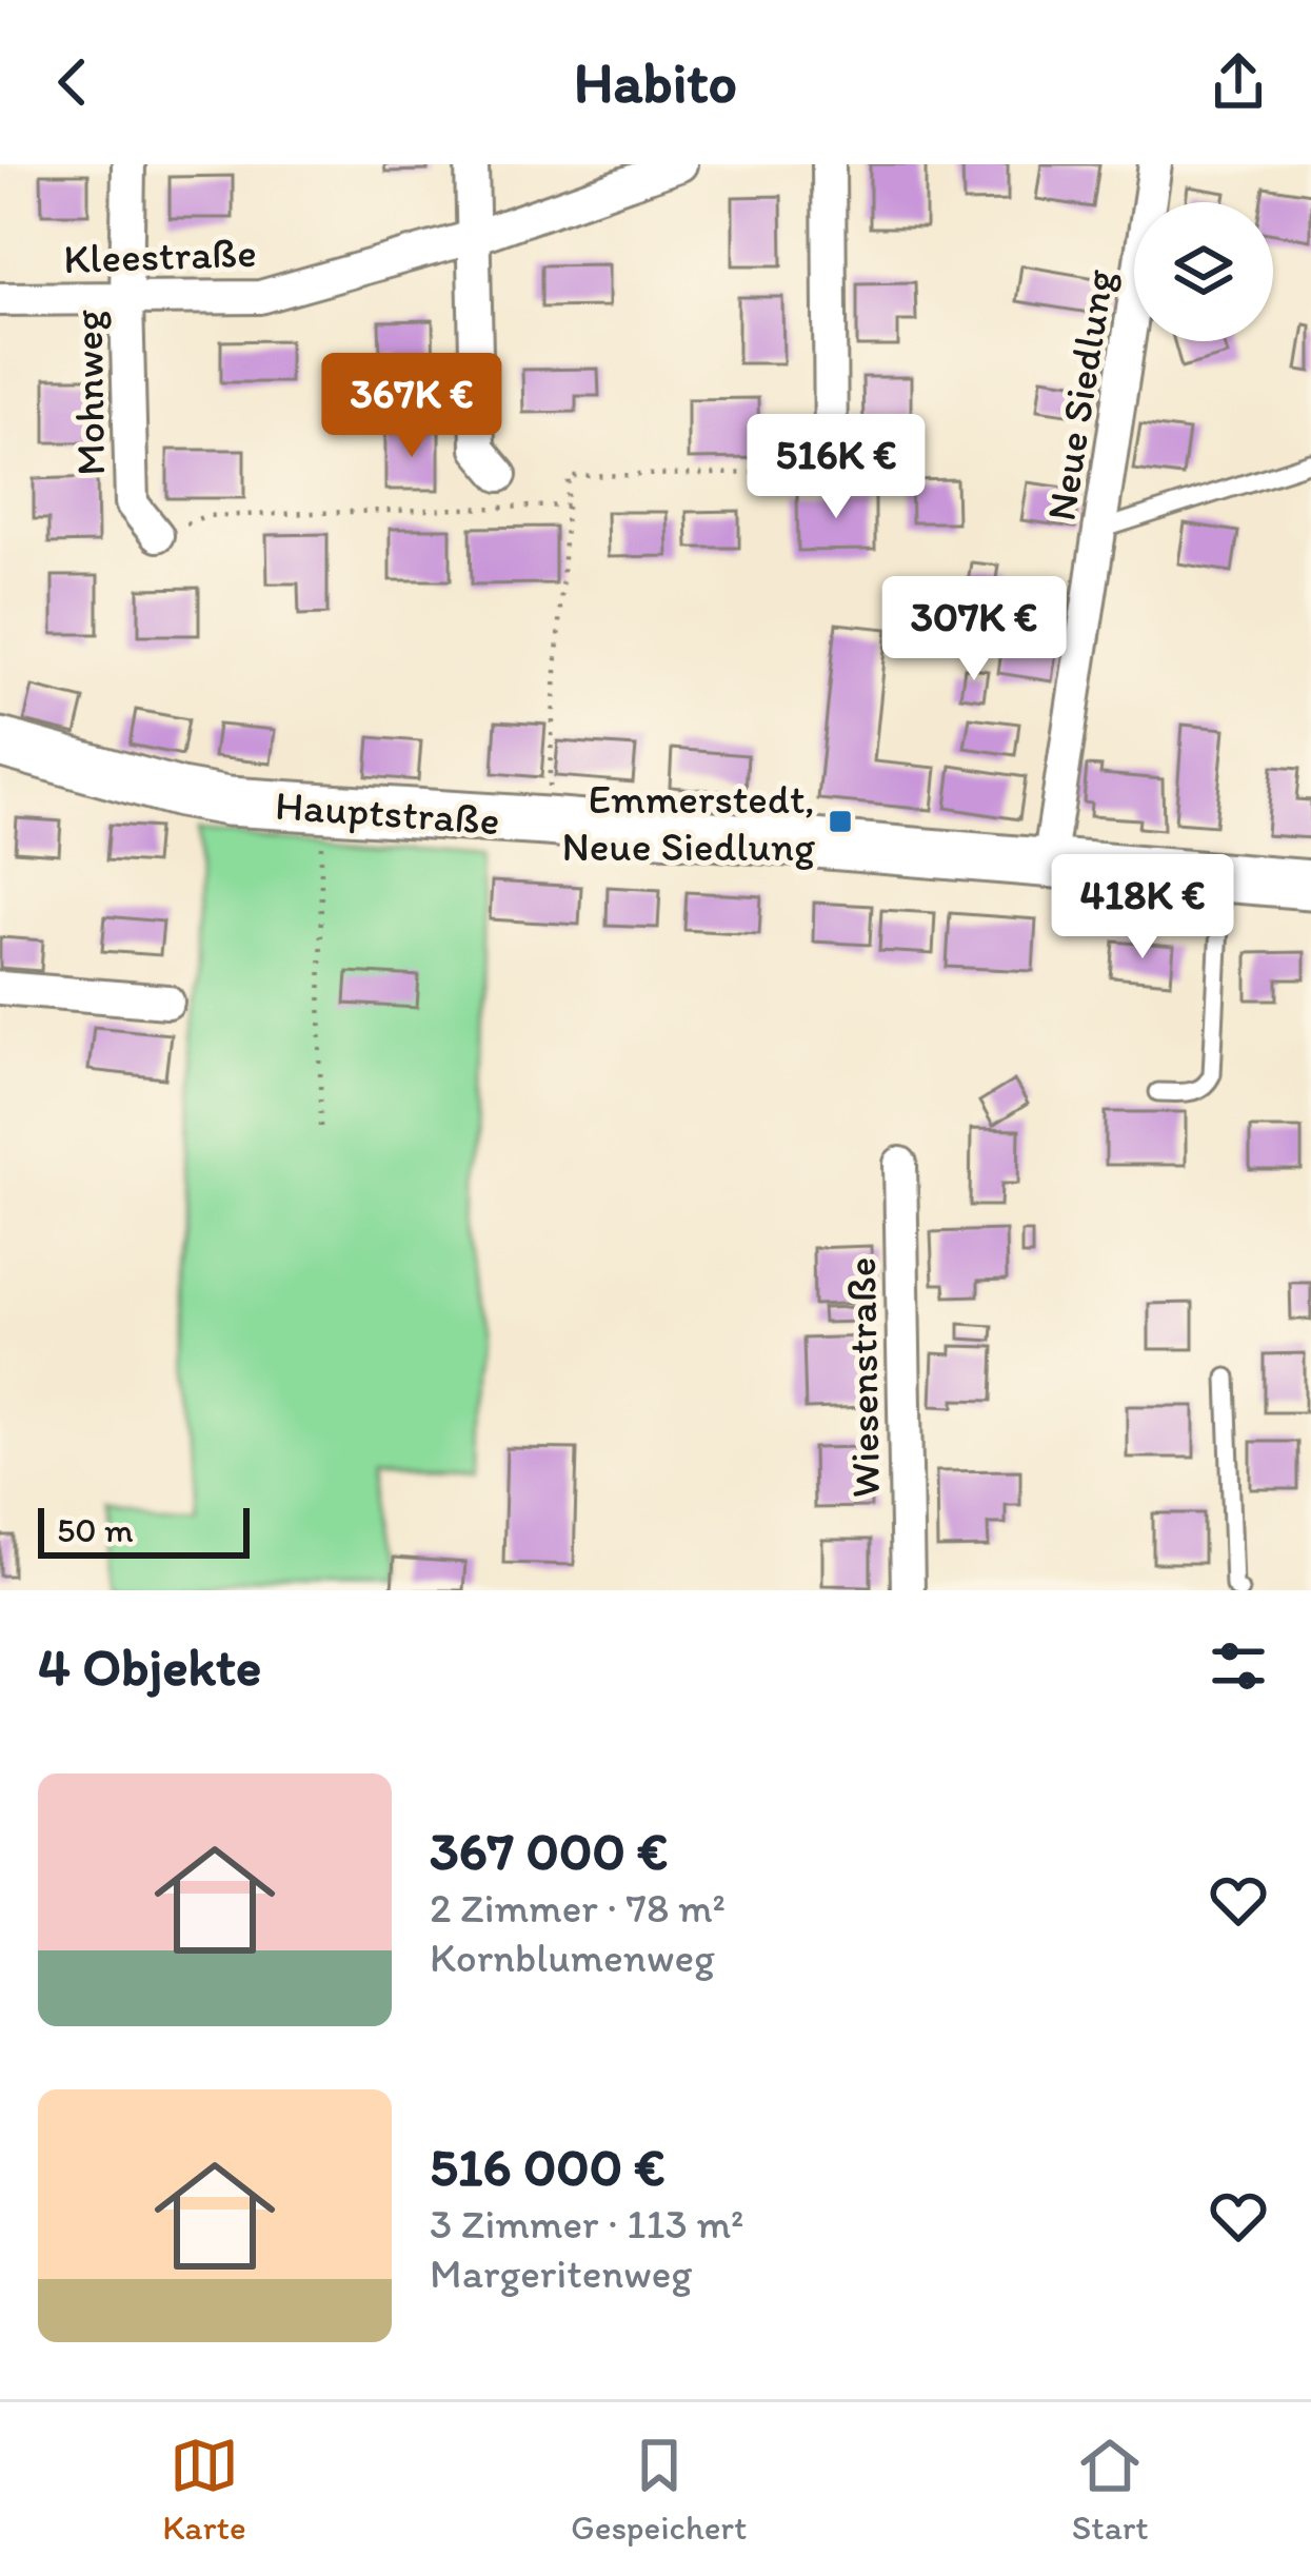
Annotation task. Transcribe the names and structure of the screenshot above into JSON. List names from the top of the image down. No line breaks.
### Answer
{"streets":{"main road":["Hauptstraße"],"street":["Kleestraße","Mohnweg","Neue Siedlung","Wiesenstraße"]},"crossings":[["Kleestraße","Mohnweg"],["Neue Siedlung","Hauptstraße"]],"places":{"transit":["Emmerstedt, Neue Siedlung"]},"scale_bar":"50 m","page":{"header":"Habito","price":["367K €","516K €","307K €","418K €"],"scale":"50 m","heading":"4 Objekte","list":[{"name":"367 000 €","note":"2 Zimmer · 78 m² · Kornblumenweg"},{"name":"516 000 €","note":"3 Zimmer · 113 m² · Margeritenweg"}],"tabs":["Karte","Gespeichert","Start"]}}
